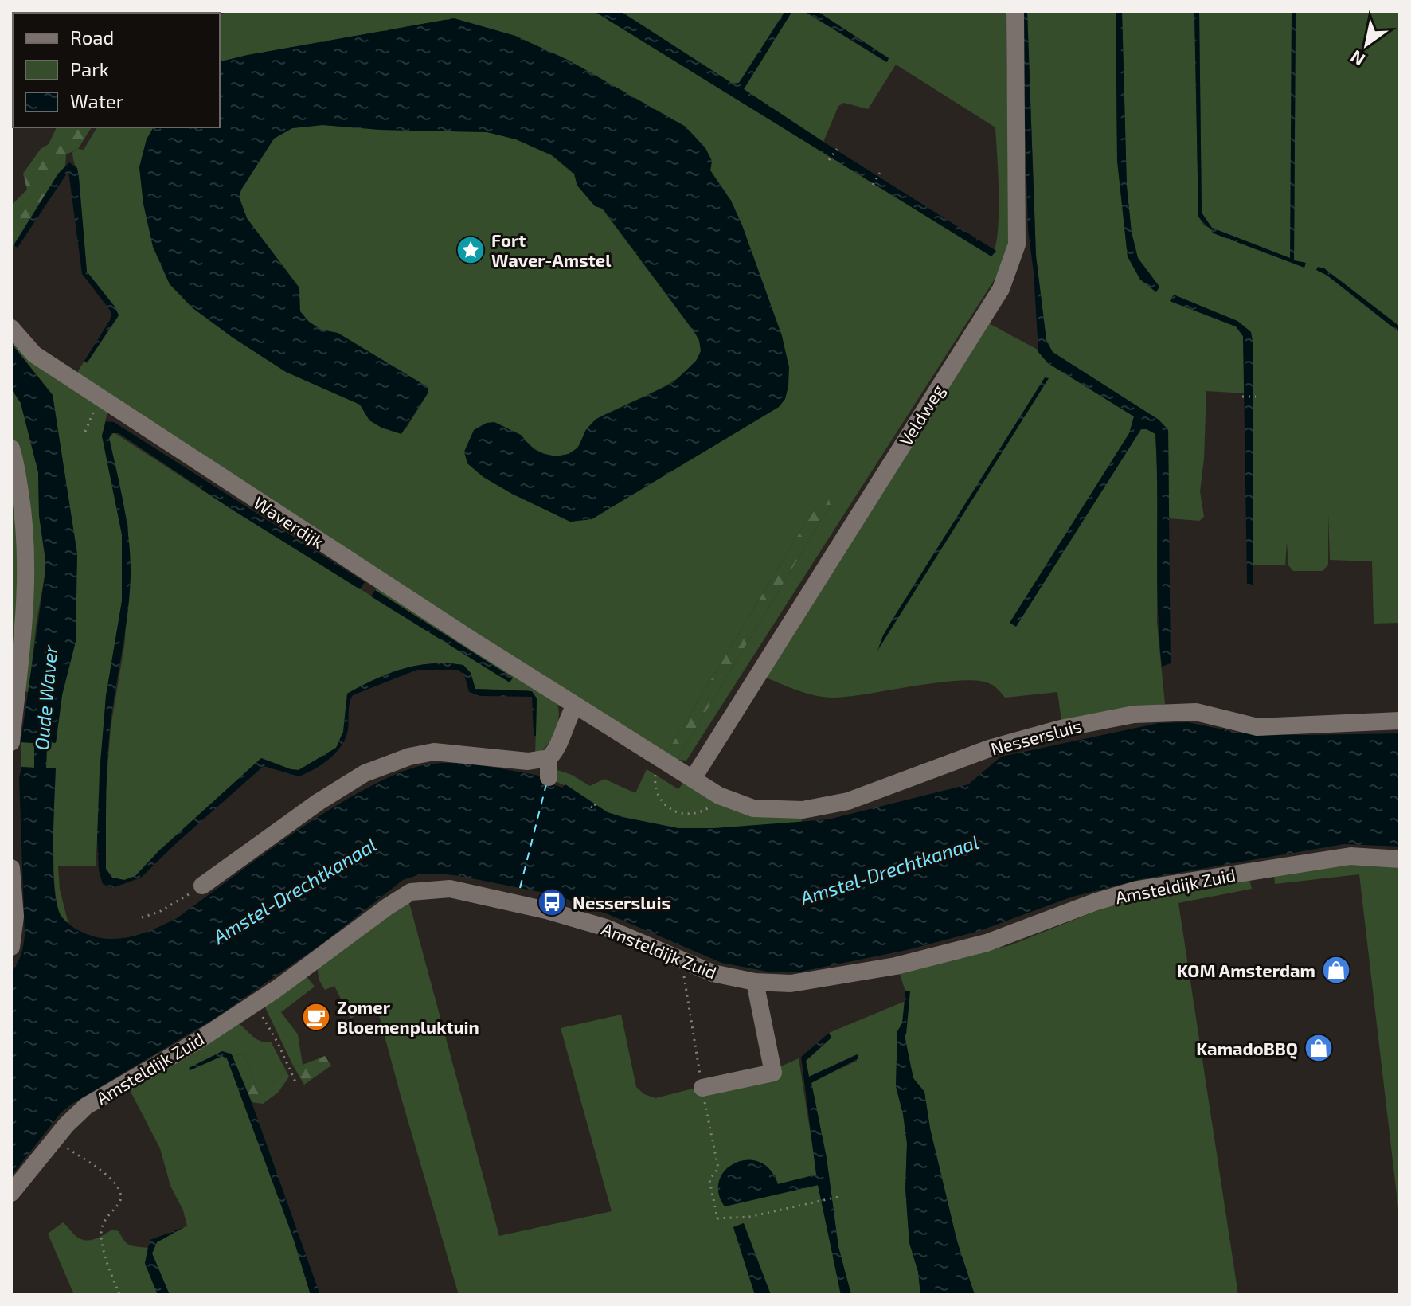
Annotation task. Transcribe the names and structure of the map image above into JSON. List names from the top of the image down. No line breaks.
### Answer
{"streets":{"street":["Veldweg","Waverdijk","Nessersluis","Amsteldijk Zuid"]},"crossings":[["Veldweg","Nessersluis"],["Waverdijk","Nessersluis"]],"water":["Oude Waver","Amstel-Drechtkanaal"],"places":{"place":["Fort Waver-Amstel"],"bus stop":["Nessersluis"],"shop":["KOM Amsterdam","KamadoBBQ"],"cafe":["Zomer Bloemenpluktuin"]},"legend":["Road","Park","Water"],"north":"bottom left"}
